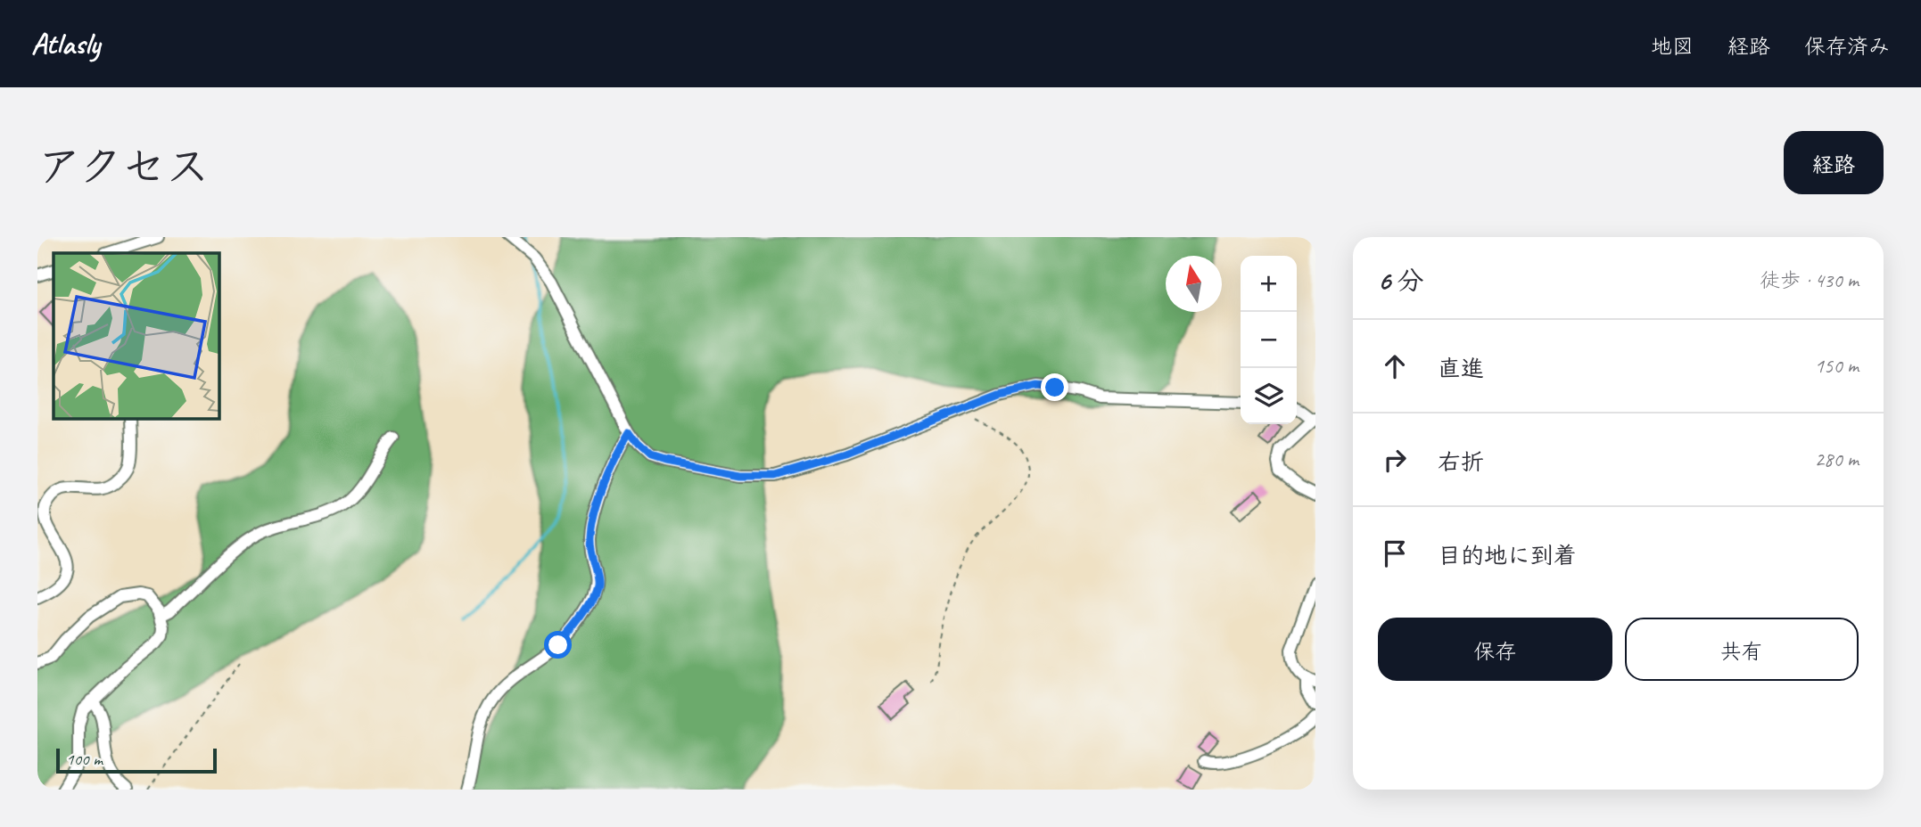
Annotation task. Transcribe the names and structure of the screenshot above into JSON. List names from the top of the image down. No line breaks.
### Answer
{"scale_bar":"100 m","north":"top","page":{"header":"Atlasly","nav":["地図","経路","保存済み"],"title":"アクセス","buttons":["経路",["保存","共有"]],"heading":["6 分","徒歩 · 430 m"],"map_buttons":["+","−"],"list":[["直進","150 m"],["右折","280 m"],"目的地に到着"],"scale":"100 m"}}
